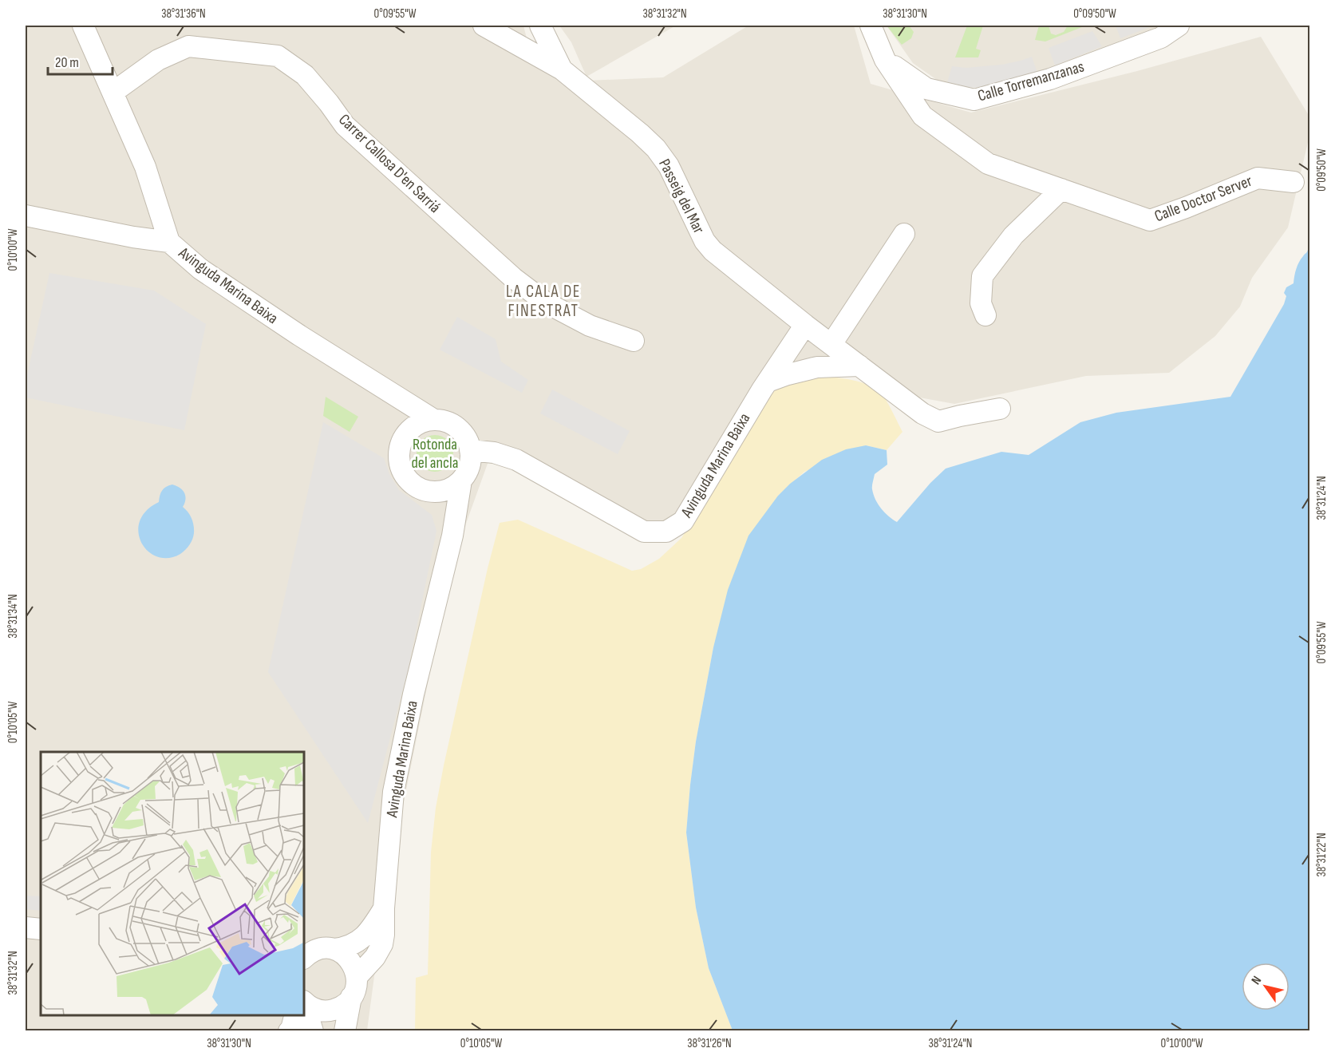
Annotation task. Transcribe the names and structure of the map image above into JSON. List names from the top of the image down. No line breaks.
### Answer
{"streets":{"street":["Calle Torremanzanas","Carrer Callosa D'en Sarriá","Passeig del Mar","Calle Doctor Server","Avinguda Marina Baixa"]},"crossings":[["Calle Torremanzanas","Calle Doctor Server"],["Carrer Callosa D'en Sarriá","Avinguda Marina Baixa"],["Passeig del Mar","Avinguda Marina Baixa"]],"districts":["LA CALA DE FINESTRAT"],"parks":["Rotonda del ancla"],"scale_bar":"20 m","north":"top left","coordinates":["38°31'36\"N","0°09'55\"W","38°31'32\"N","38°31'30\"N","0°09'50\"W","0°10'00\"W","38°31'24\"N","38°31'34\"N","0°10'05\"W","38°31'22\"N","38°31'26\"N"]}
